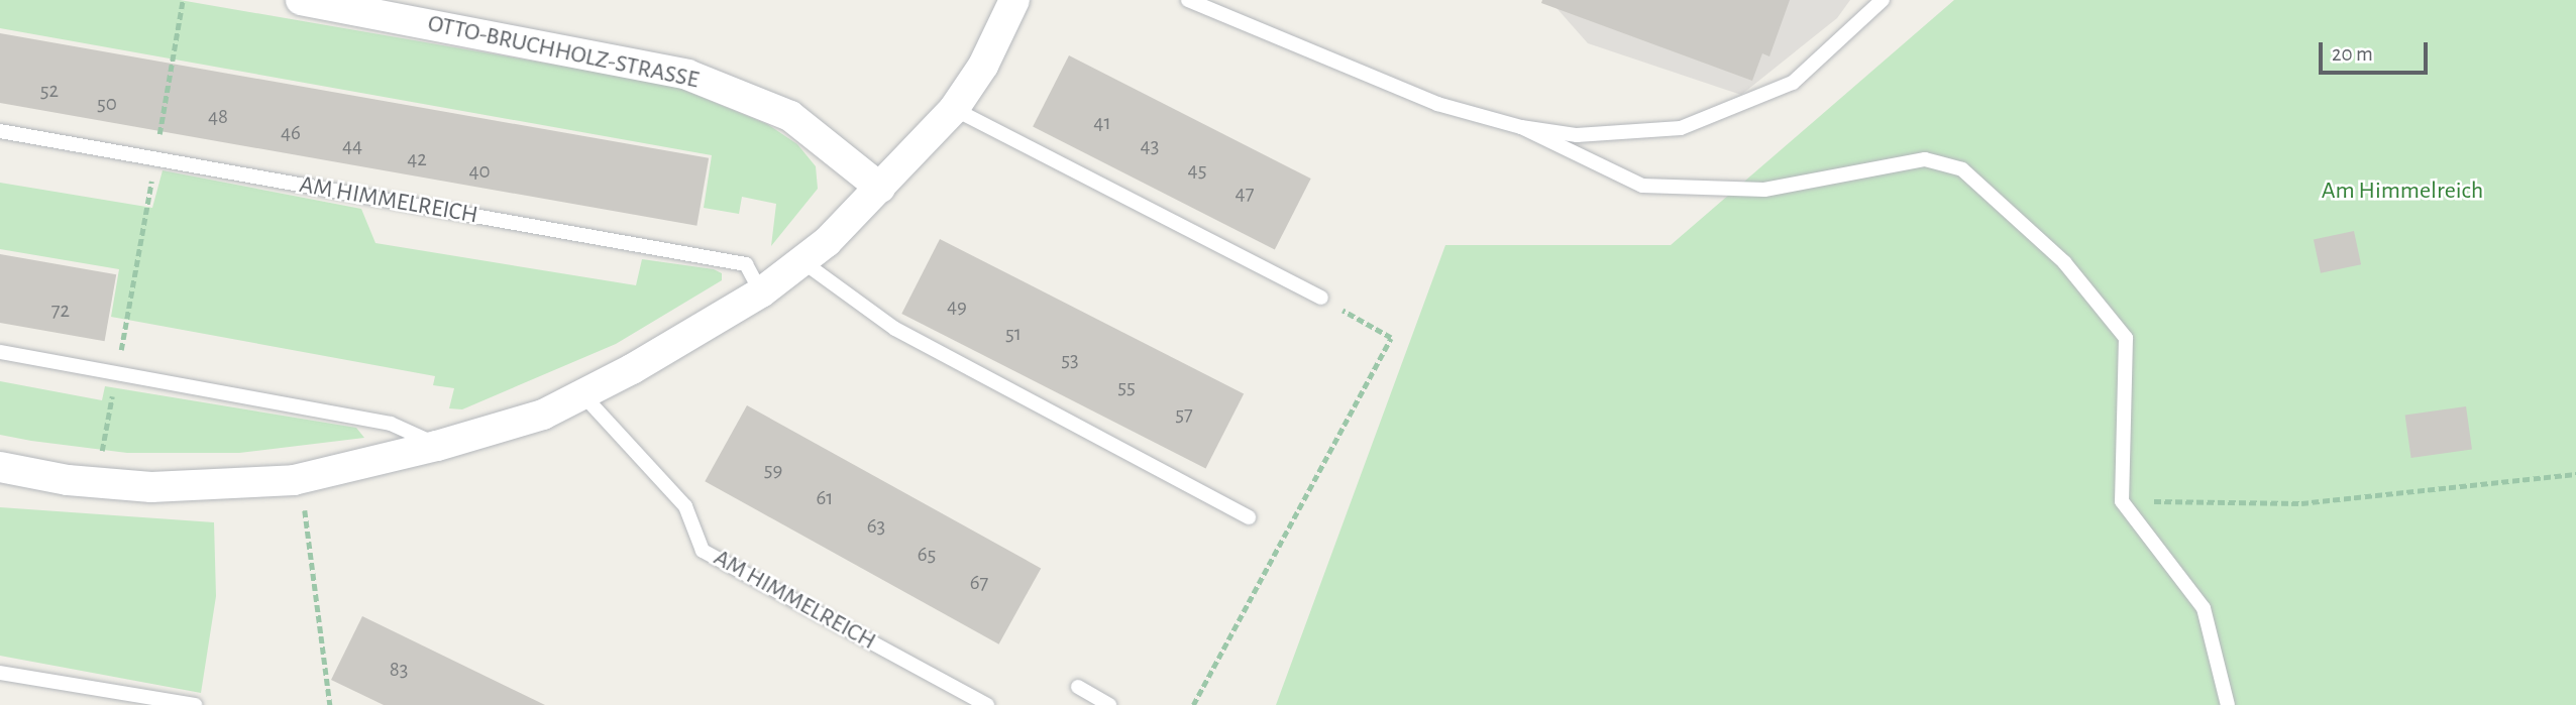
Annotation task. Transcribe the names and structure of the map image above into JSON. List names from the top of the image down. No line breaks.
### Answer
{"streets":{"street":["OTTO-BRUCHHOLZ-STRASSE"],"lane":["AM HIMMELREICH"]},"parks":["Am Himmelreich"],"house_numbers":["52","50","48","41","46","44","43","42","45","40","47","49","72","51","53","55","57","59","61","63","65","67","83"],"scale_bar":"20 m"}
